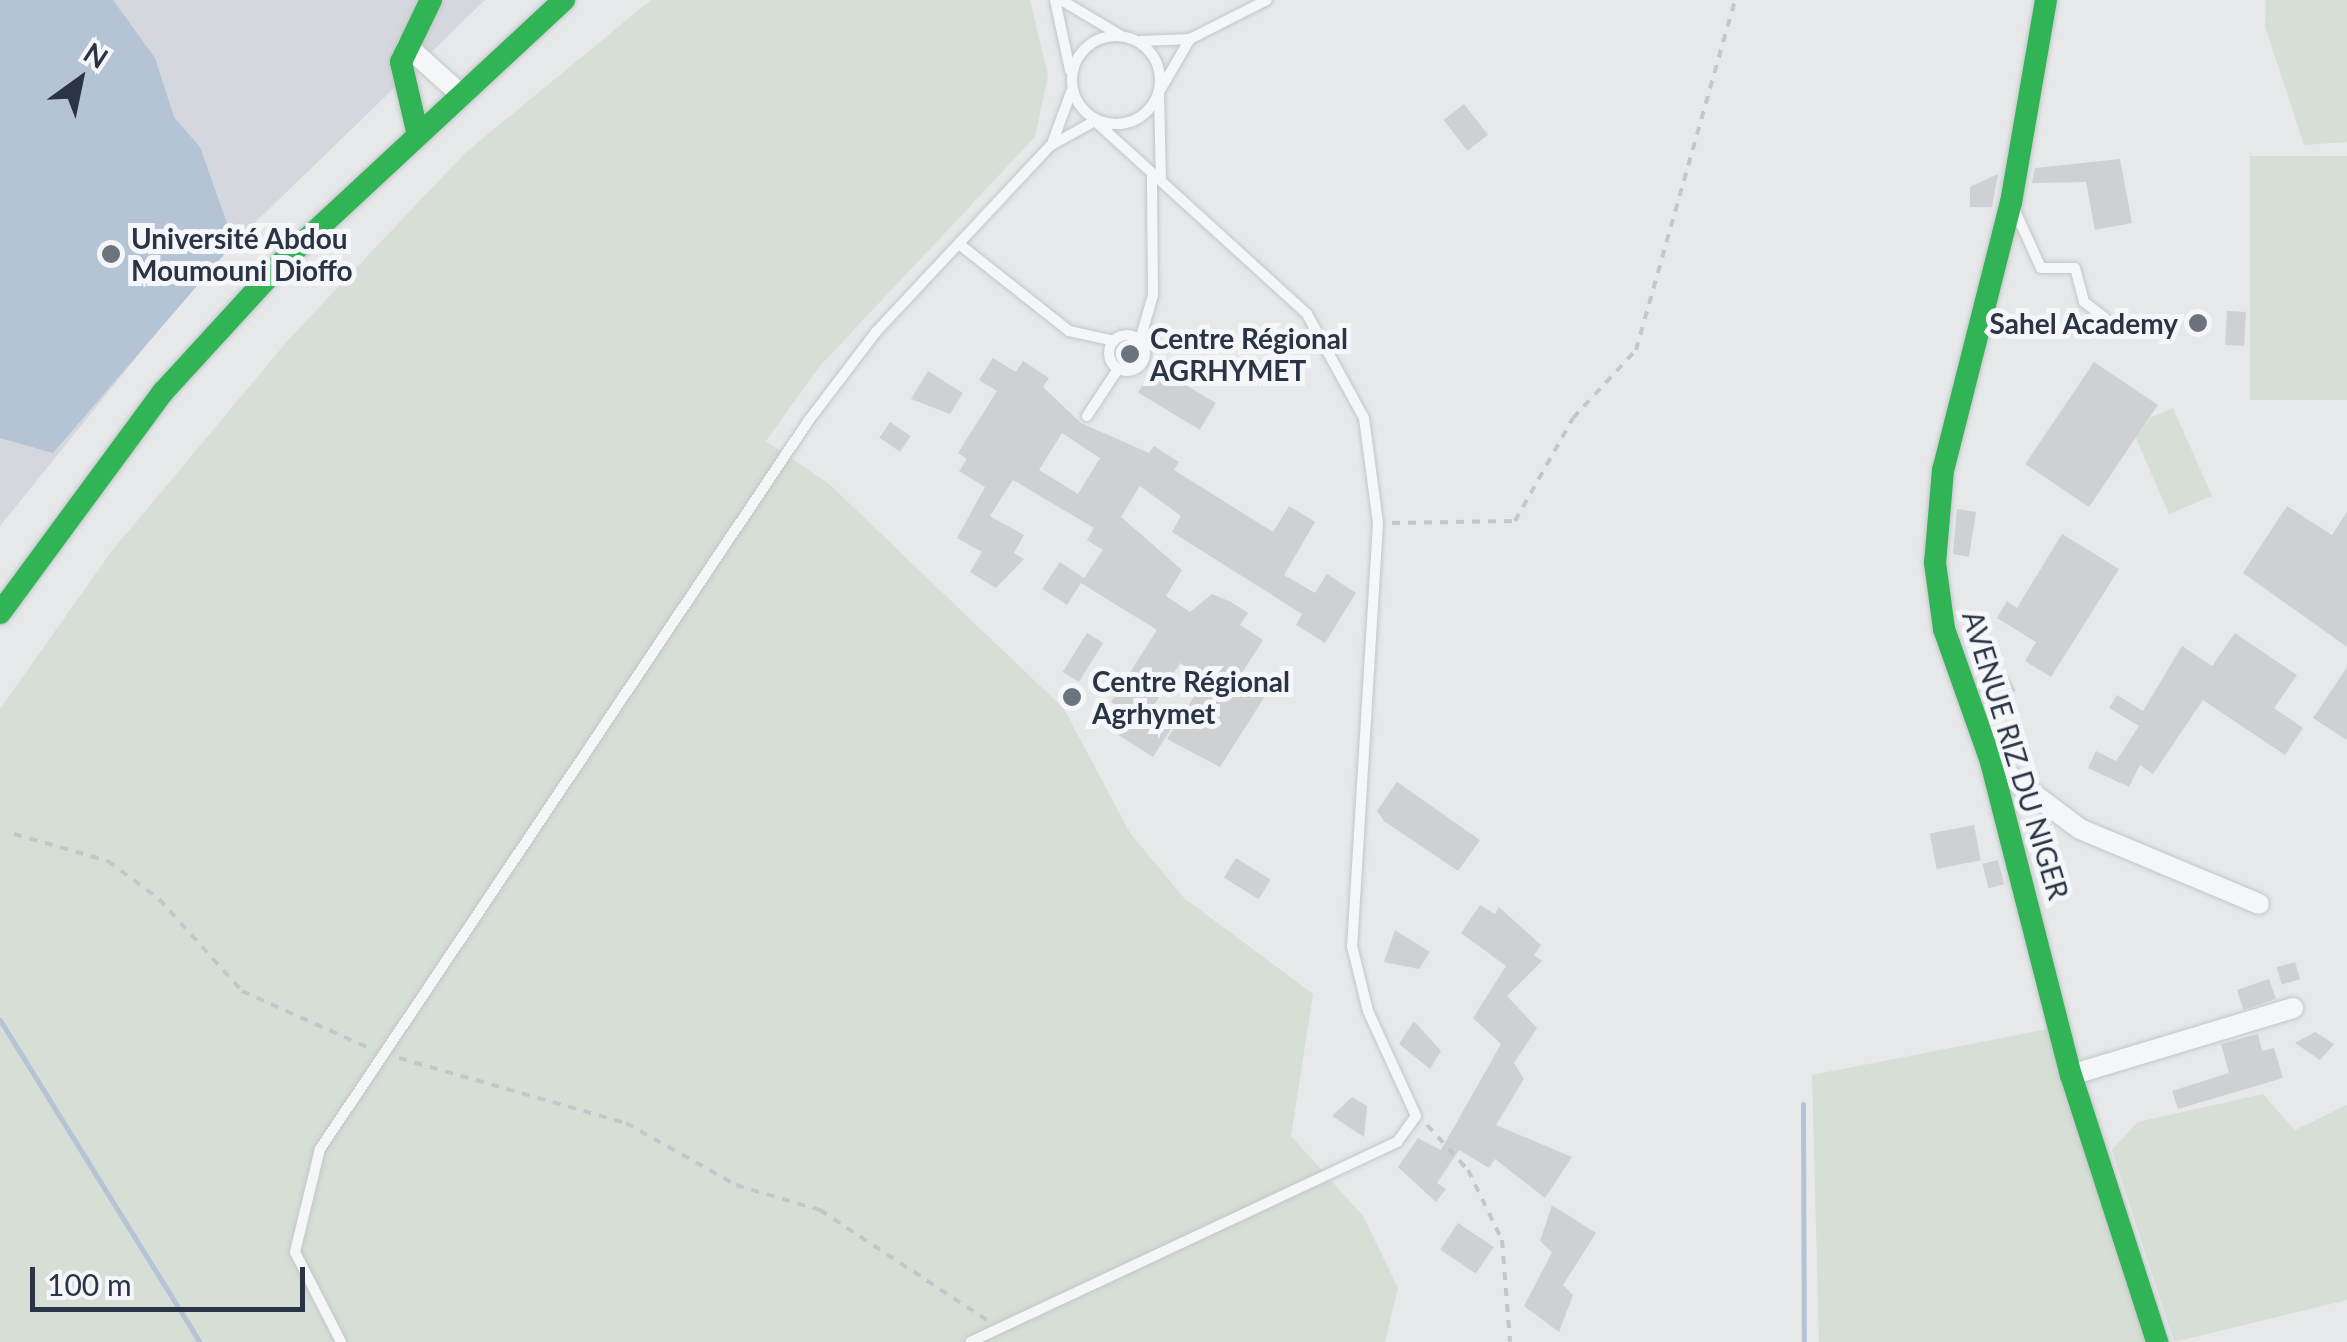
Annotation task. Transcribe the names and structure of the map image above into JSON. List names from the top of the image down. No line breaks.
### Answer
{"streets":{"street":["AVENUE RIZ DU NIGER"]},"places":["Université Abdou Moumouni Dioffo","Sahel Academy","Centre Régional AGRHYMET","Centre Régional Agrhymet"],"scale_bar":"100 m","north":"top right"}
